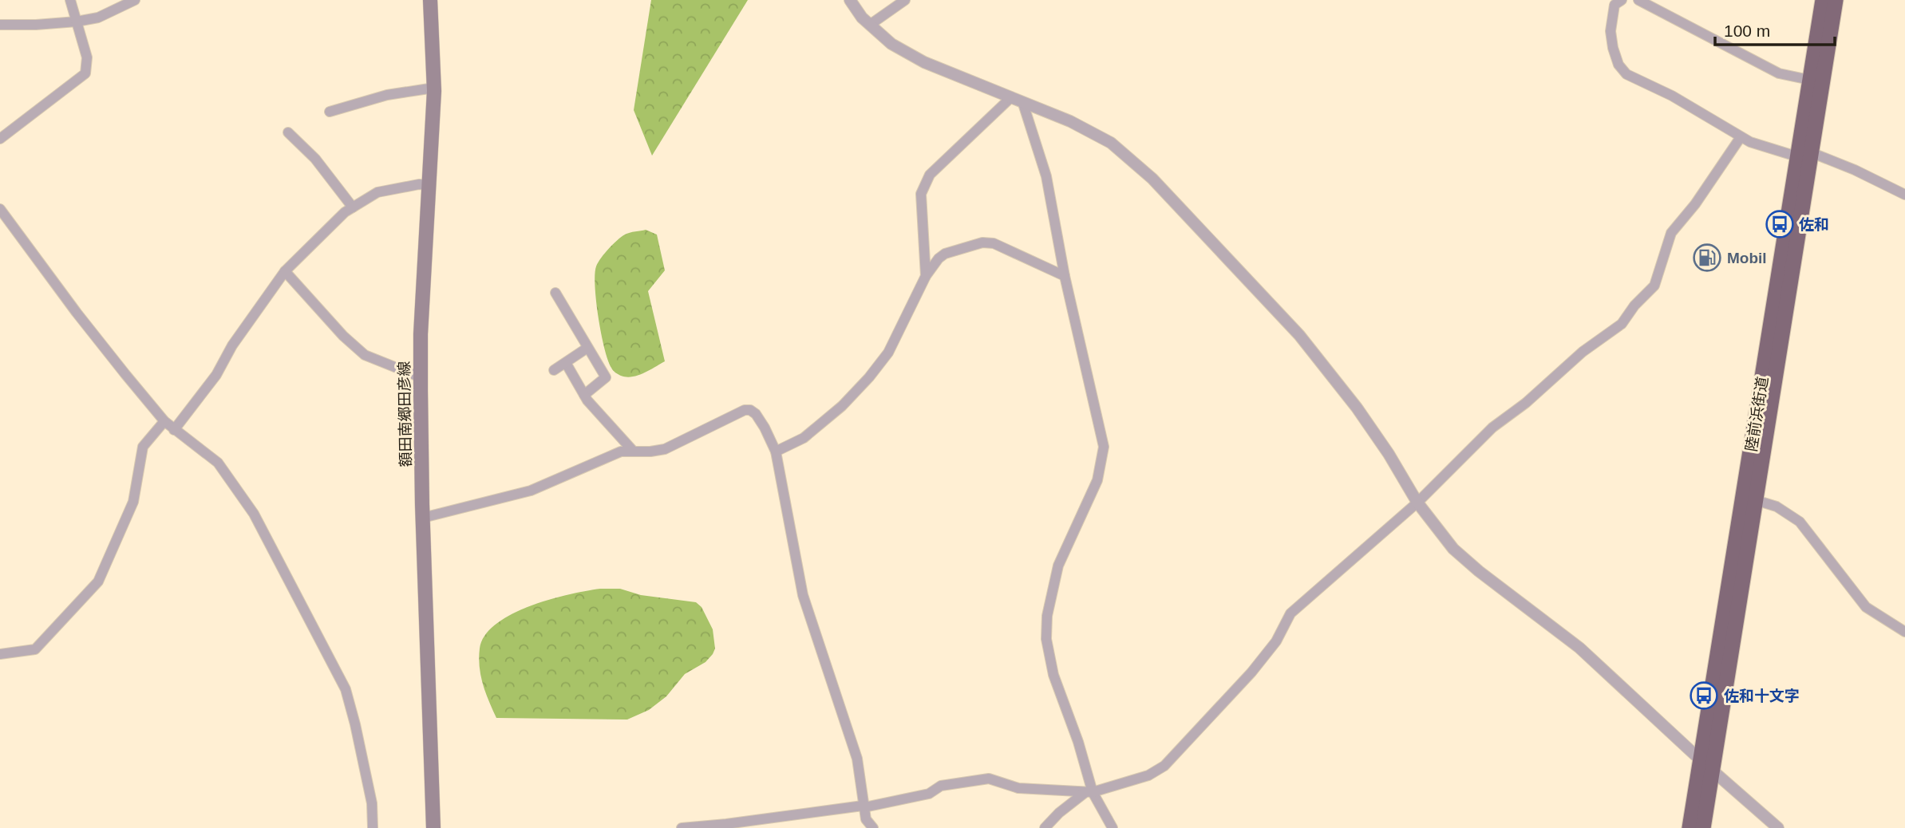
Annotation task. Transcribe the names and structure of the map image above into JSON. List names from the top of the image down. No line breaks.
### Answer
{"streets":{"highway":["陸前浜街道"],"main road":["額田南郷田彦線"]},"places":{"bus stop":["佐和","佐和十文字"],"fuel station":["Mobil"]},"scale_bar":"100 m"}
